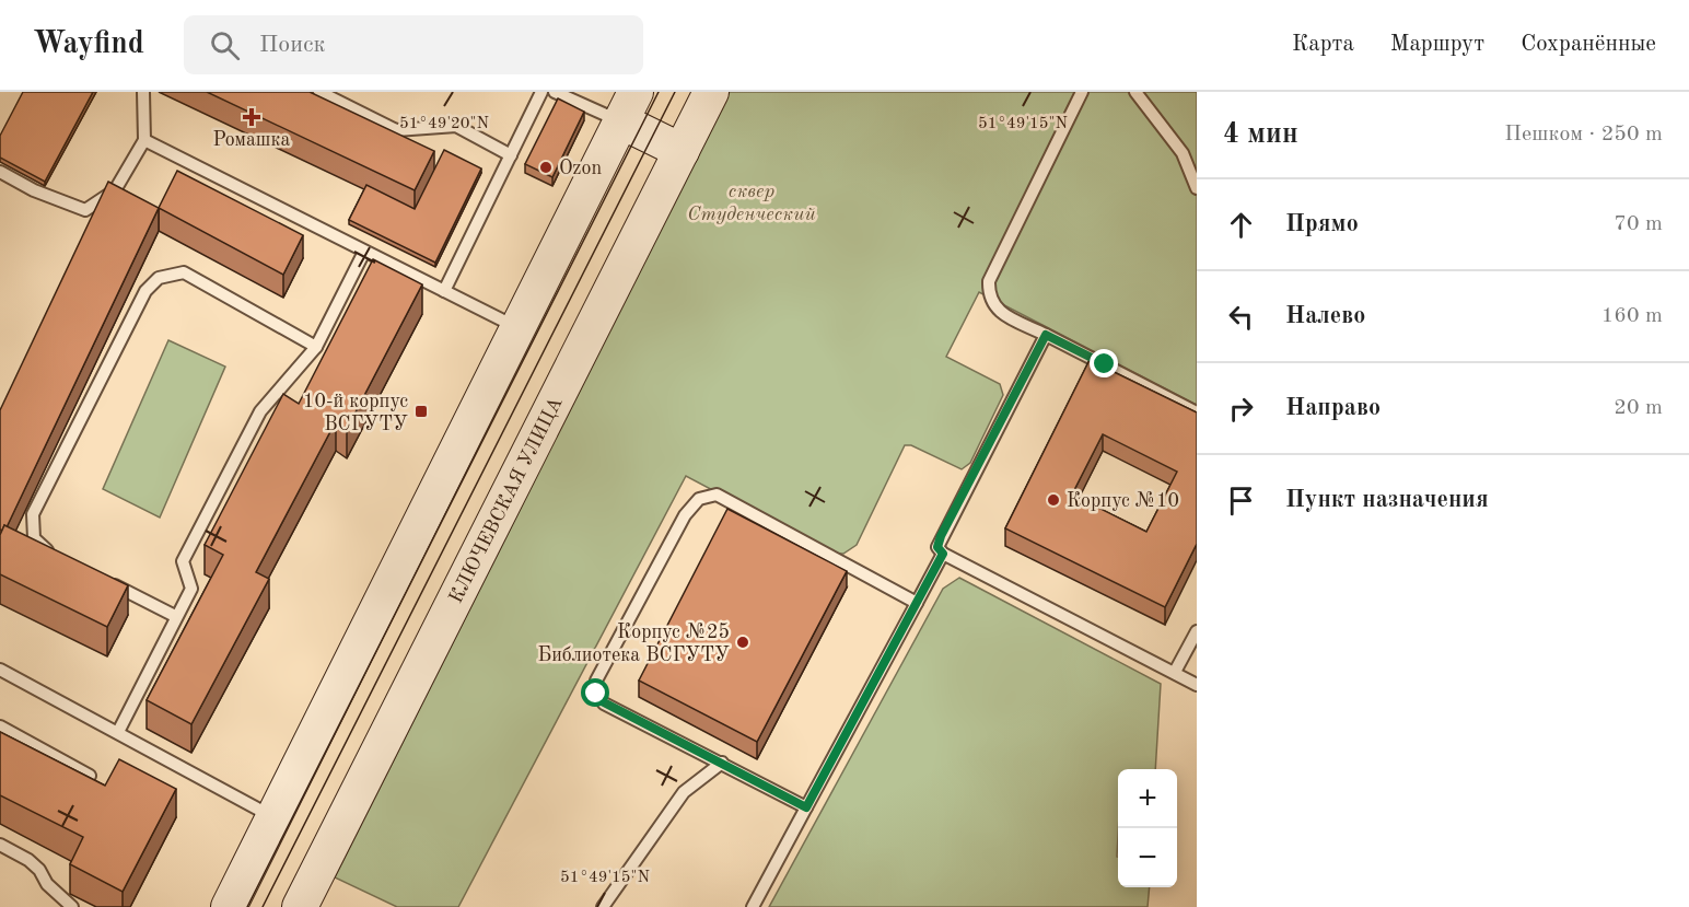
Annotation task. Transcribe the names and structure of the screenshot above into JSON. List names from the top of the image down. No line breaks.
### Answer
{"streets":{"main road":["КЛЮЧЕВСКАЯ УЛИЦА"]},"parks":["сквер Студенческий"],"places":{"health":["Ромашка"],"other":["Ozon","Корпус №10","Корпус №25 Библиотека ВСГУТУ"],"transit":["10-й корпус ВСГУТУ"]},"page":{"header":"Wayfind","search":"Поиск","nav":["Карта","Маршрут","Сохранённые"],"heading":["4 мин","Пешком · 250 m"],"list":[["Прямо","70 m"],["Налево","160 m"],["Направо","20 m"],"Пункт назначения"],"map_buttons":["+","−"]},"coordinates":["51°49'15\"N","51°49'20\"N"]}
